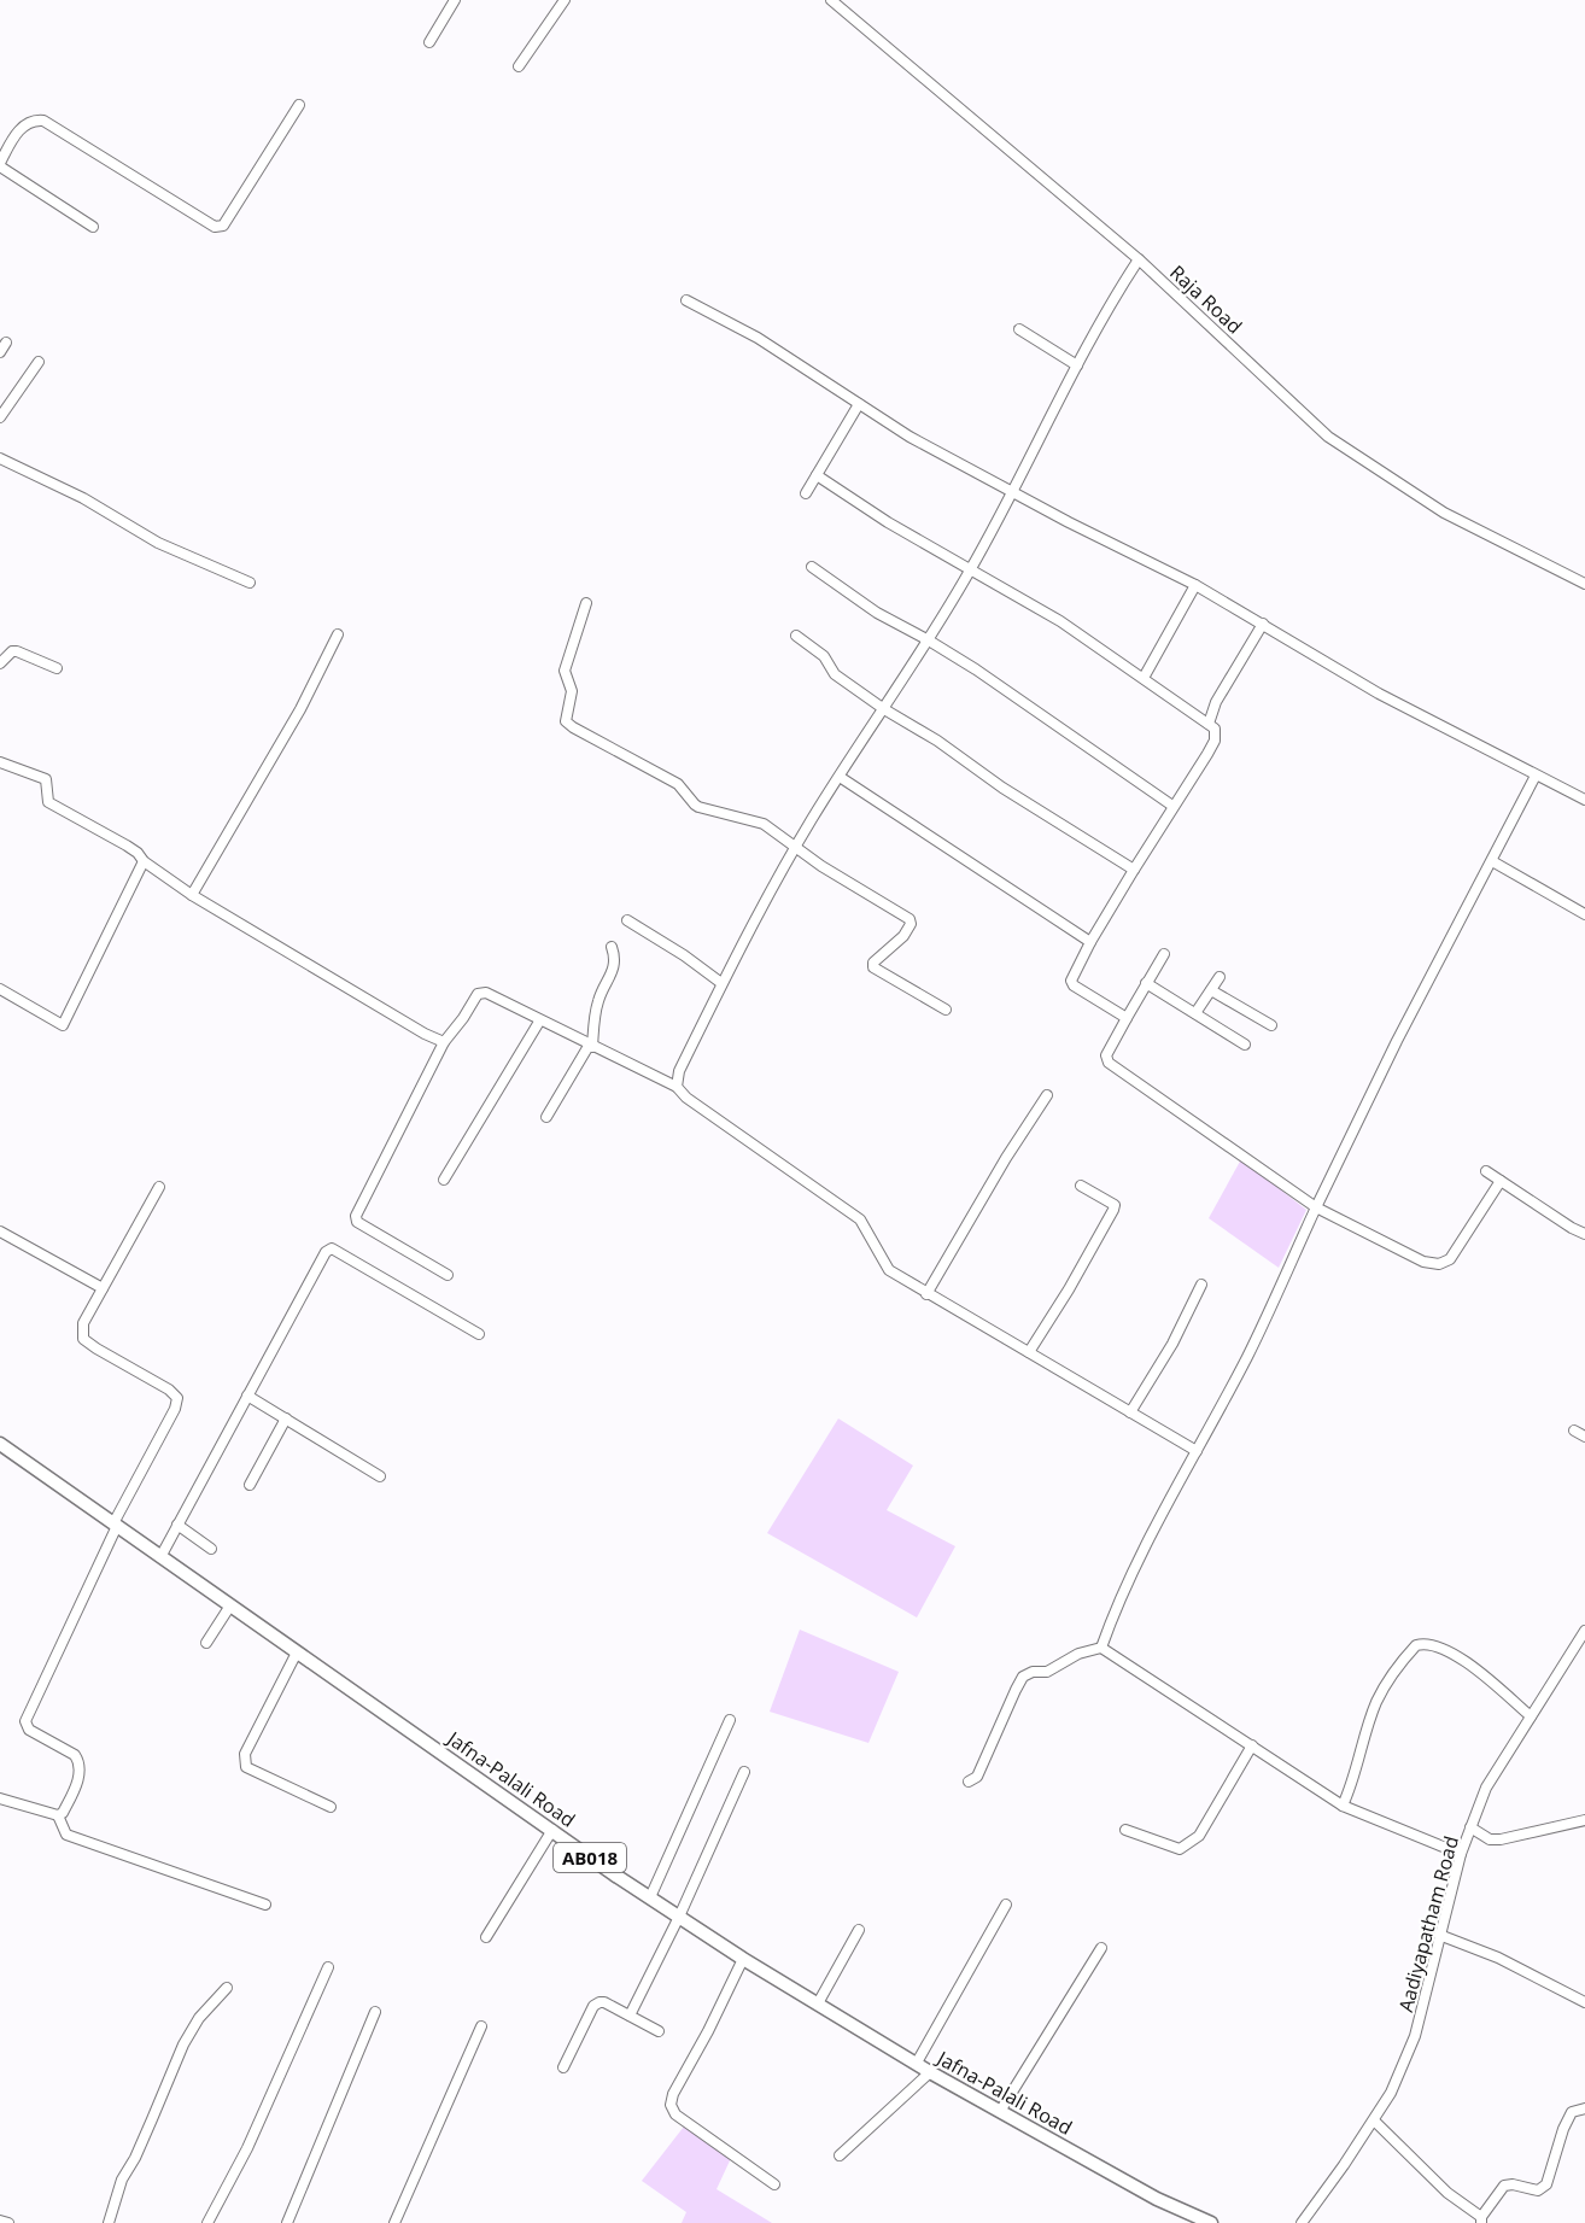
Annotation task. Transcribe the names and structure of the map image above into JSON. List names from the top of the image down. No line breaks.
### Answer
{"streets":{"main road":["Jafna-Palali Road","AB018"],"street":["Raja Road","Aadiyapatham Road"]}}
